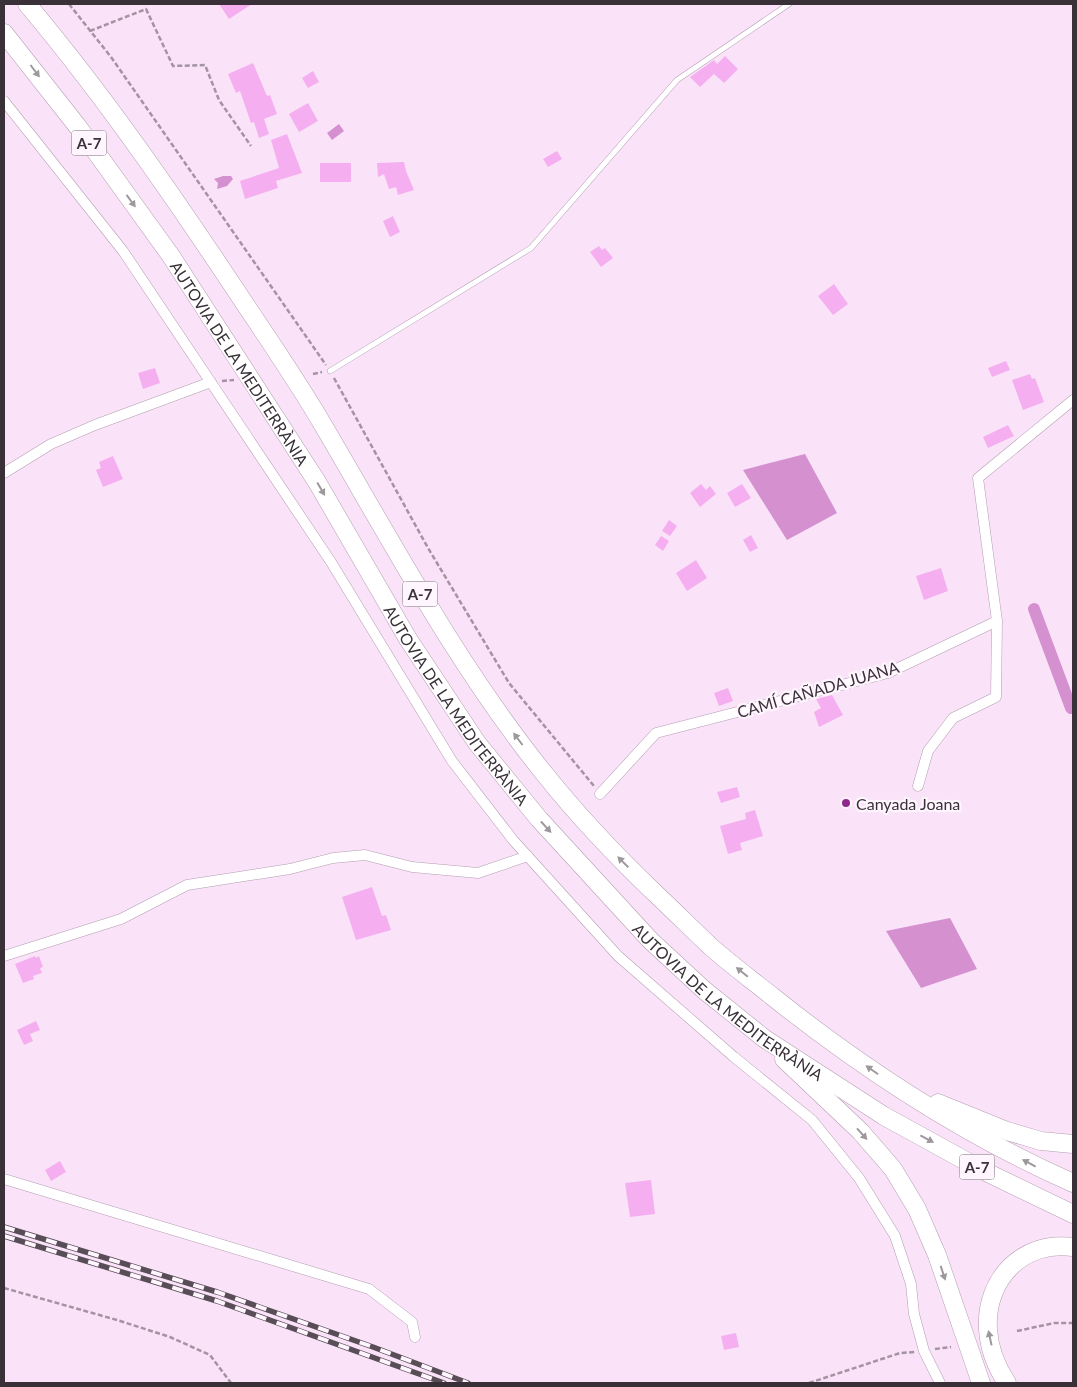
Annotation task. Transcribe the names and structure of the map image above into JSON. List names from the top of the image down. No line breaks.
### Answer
{"streets":{"highway":["A-7","AUTOVIA DE LA MEDITERRÀNIA"],"street":["CAMÍ CAÑADA JUANA"]},"places":["Canyada Joana"]}
